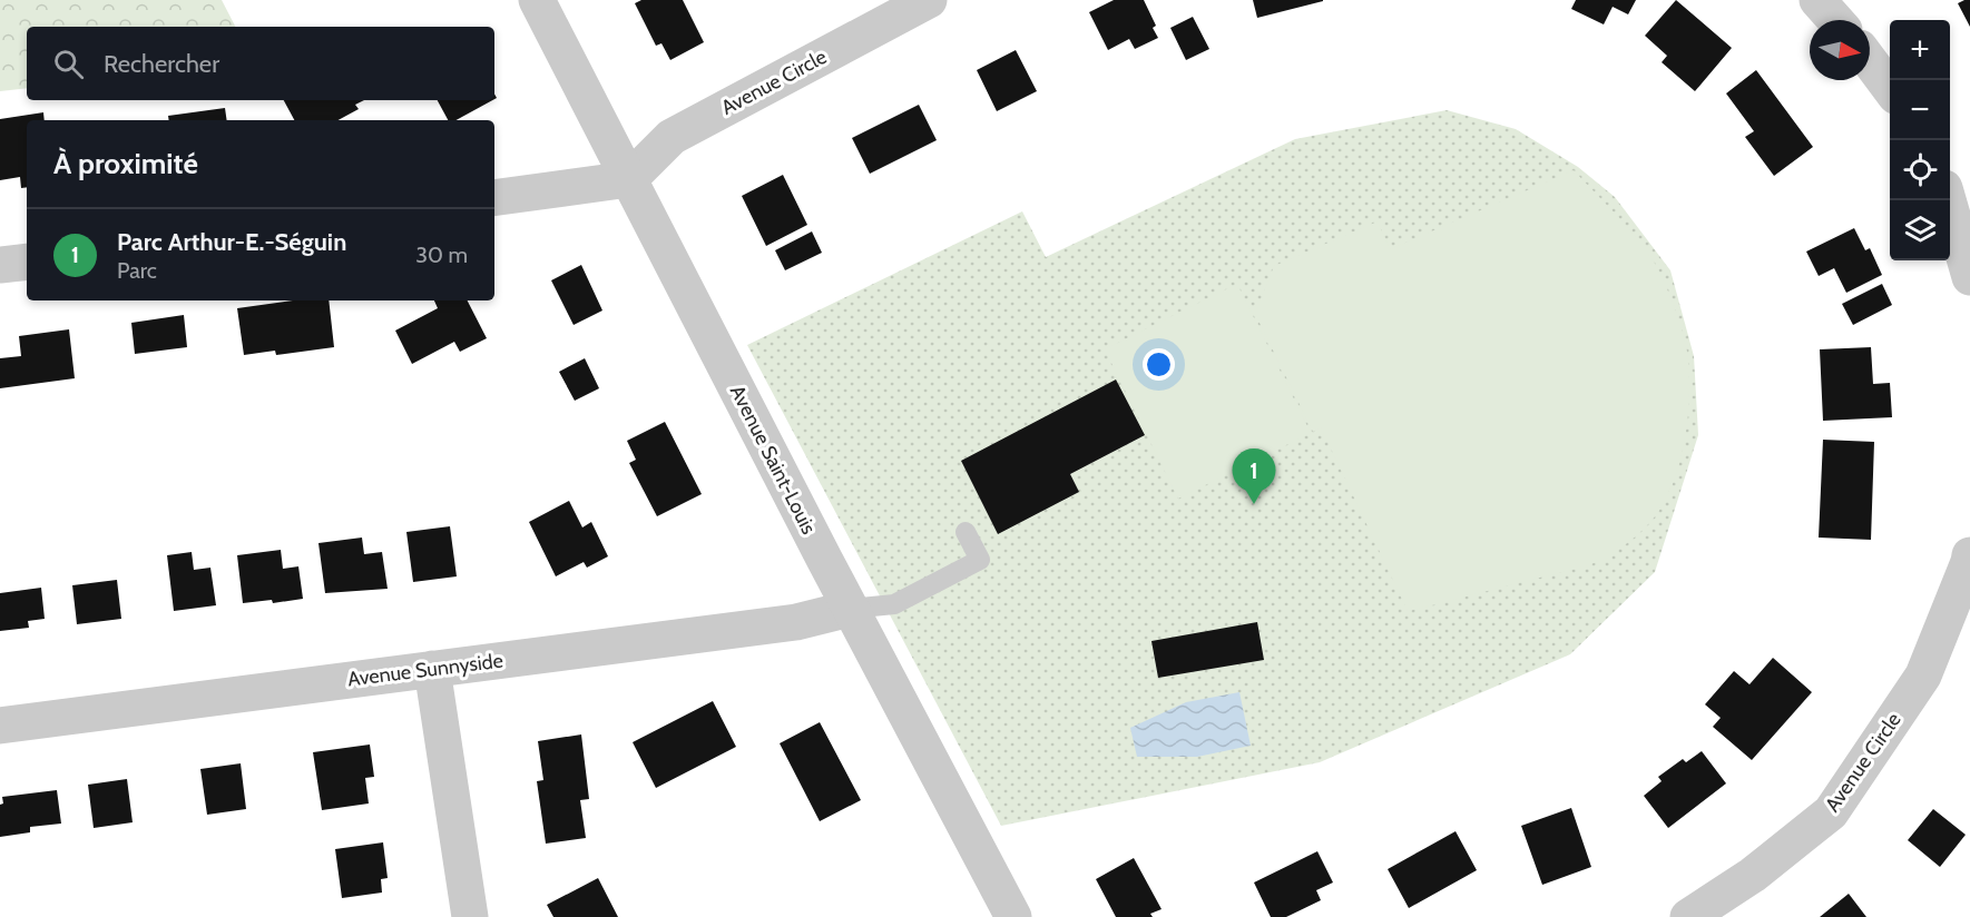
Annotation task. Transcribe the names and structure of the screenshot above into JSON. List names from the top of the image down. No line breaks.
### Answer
{"streets":{"street":["Avenue Circle","Avenue Saint-Louis","Avenue Sunnyside"]},"crossings":[["Avenue Circle","Avenue Saint-Louis"],["Avenue Saint-Louis","Avenue Sunnyside"]],"north":"right","page":{"map_buttons":["+","−"],"search":"Rechercher","heading":"À proximité","list":[{"mark":"1","name":"Parc Arthur-E.-Séguin","note":"Parc","value":"30 m"}],"pins":"1"}}
